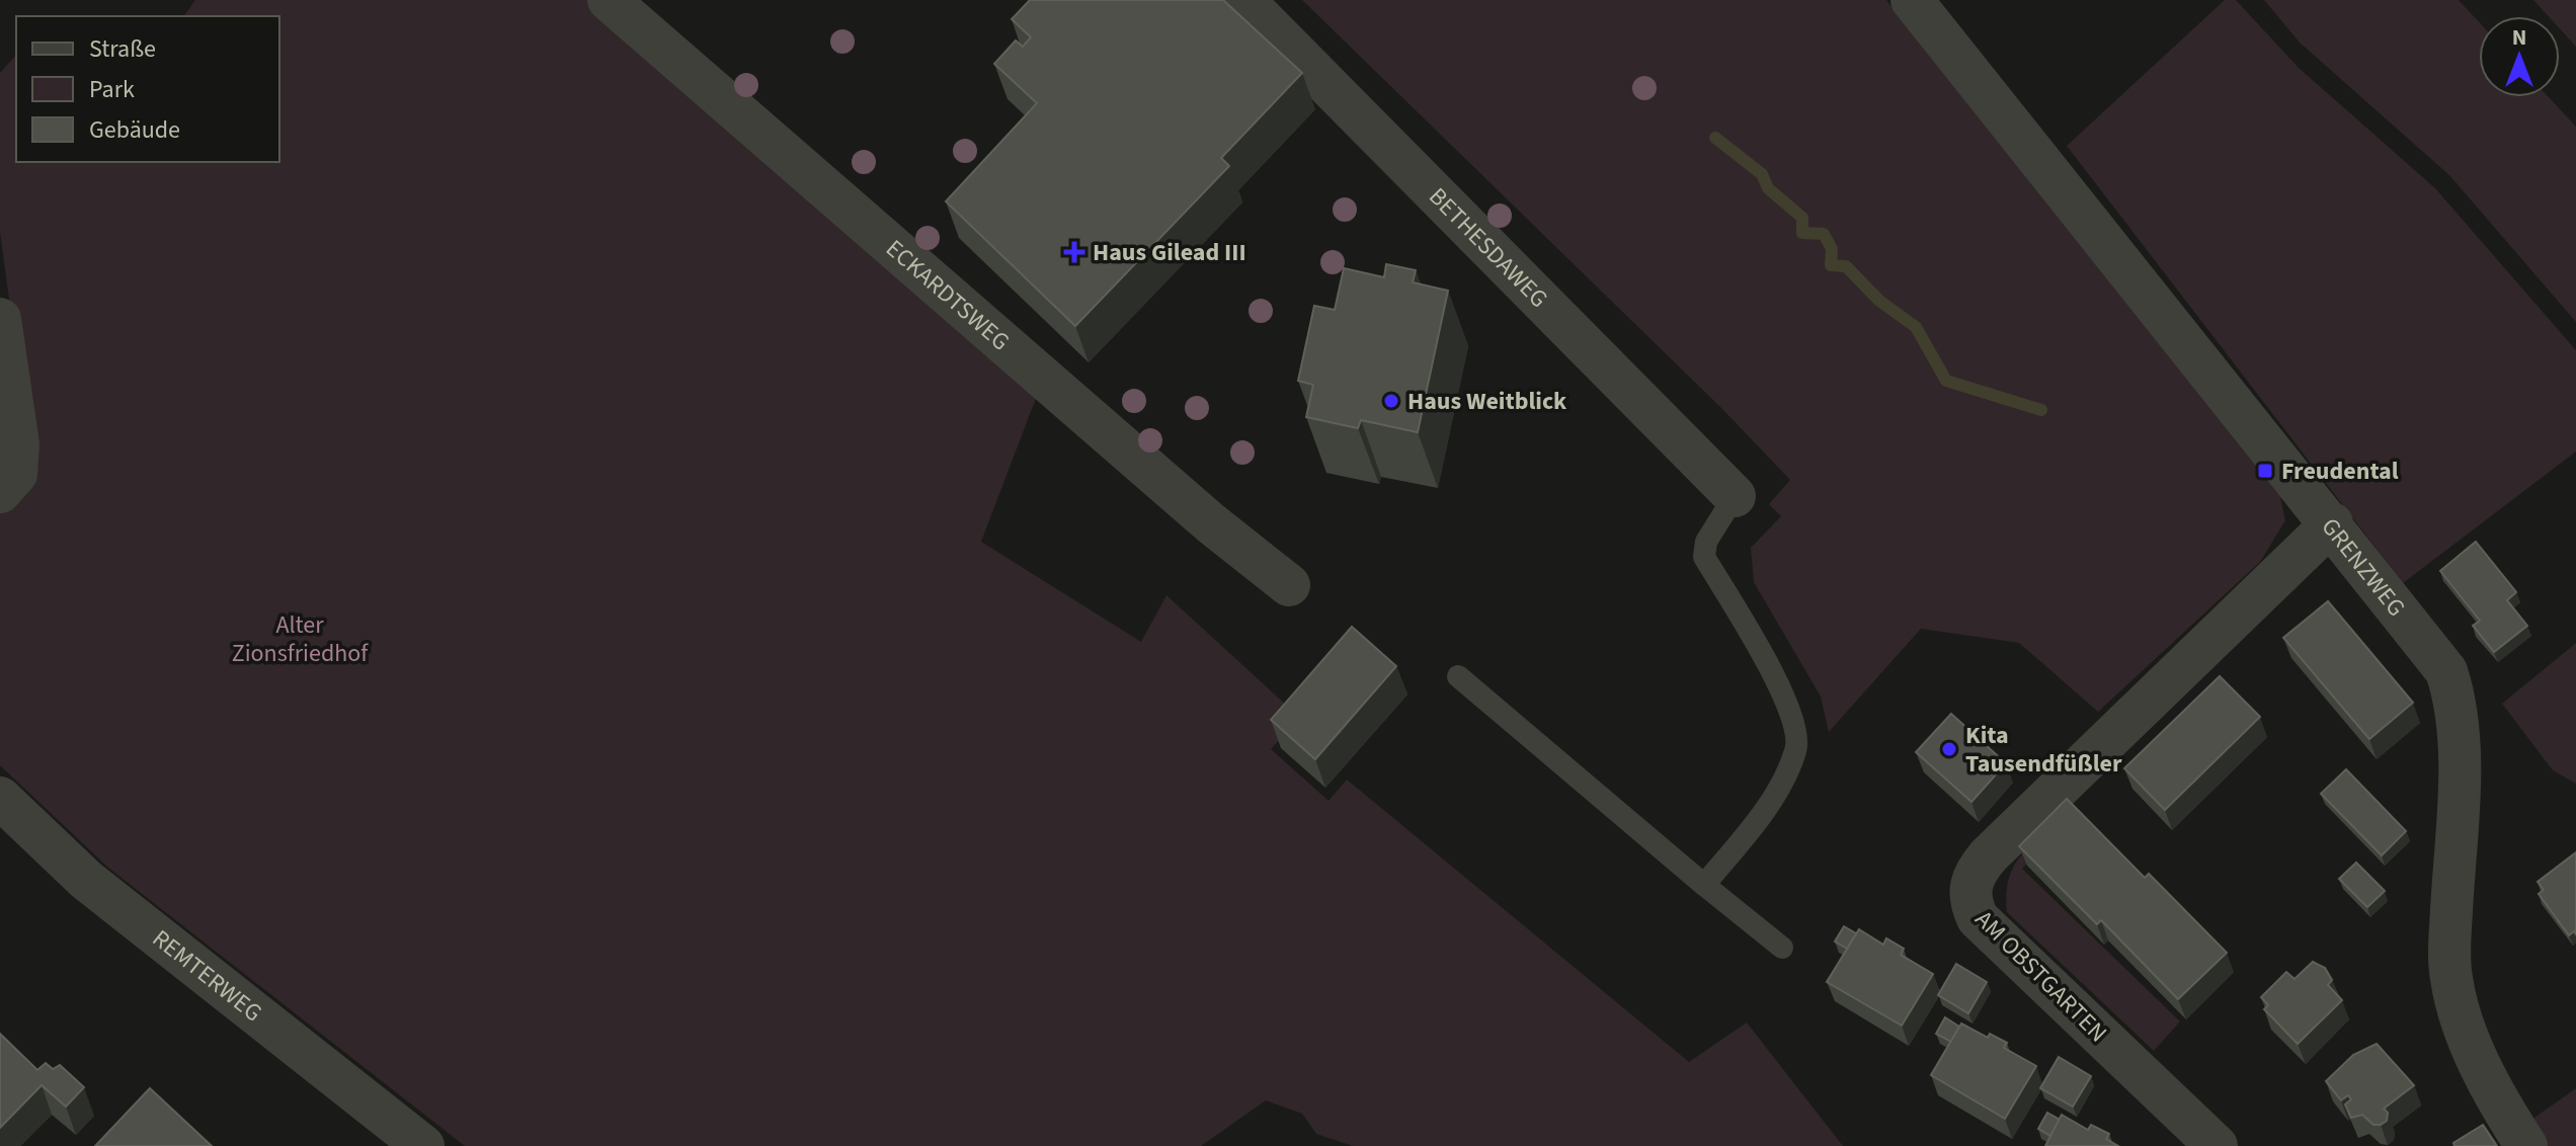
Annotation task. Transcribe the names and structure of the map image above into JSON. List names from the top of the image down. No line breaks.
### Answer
{"streets":{"street":["BETHESDAWEG","ECKARDTSWEG","GRENZWEG","REMTERWEG","AM OBSTGARTEN"]},"crossings":[["GRENZWEG","AM OBSTGARTEN"]],"parks":["Alter Zionsfriedhof"],"places":{"health":["Haus Gilead III"],"other":["Haus Weitblick","Kita Tausendfüßler"],"transit":["Freudental"]},"legend":["Straße","Park","Gebäude"],"north":"top"}
